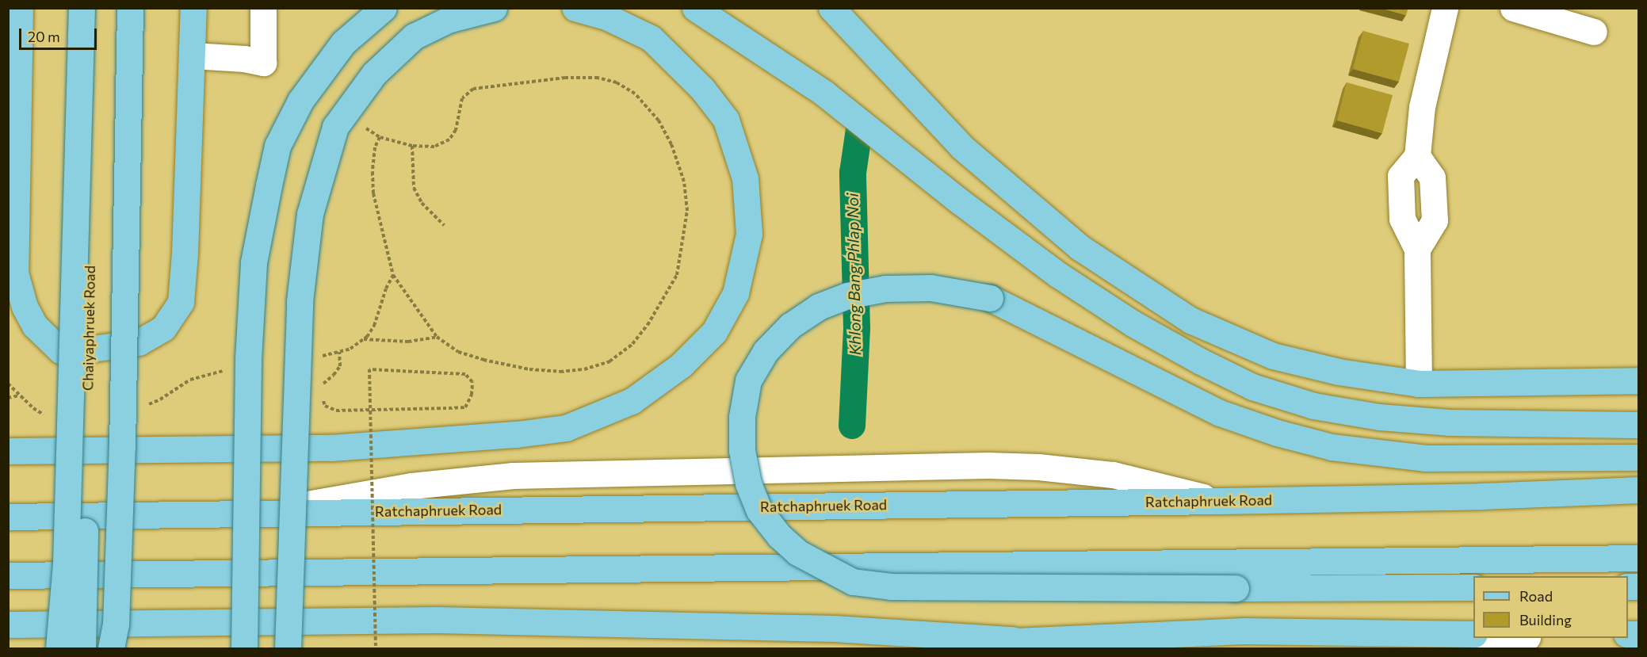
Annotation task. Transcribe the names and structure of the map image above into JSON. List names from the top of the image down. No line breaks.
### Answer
{"streets":{"main road":["Chaiyaphruek Road","Ratchaphruek Road"]},"water":["Khlong Bang Phlap Noi"],"legend":["Road","Building"],"scale_bar":"20 m"}
